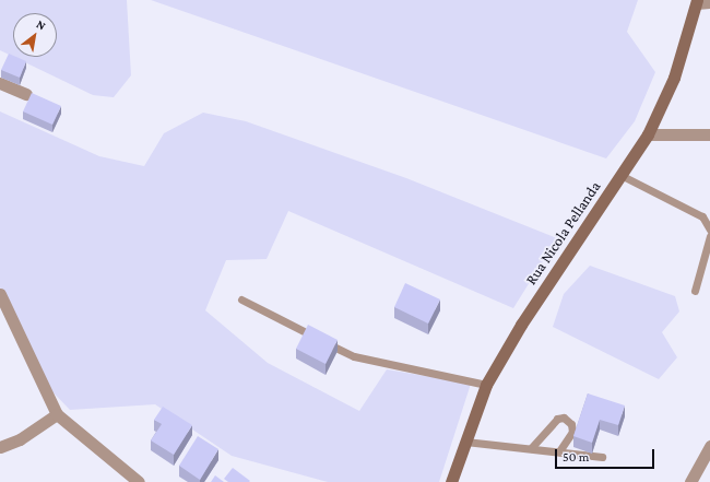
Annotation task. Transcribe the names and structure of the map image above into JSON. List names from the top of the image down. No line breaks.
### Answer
{"streets":{"main road":["Rua Nicola Pellanda"]},"scale_bar":"50 m","north":"top right"}
